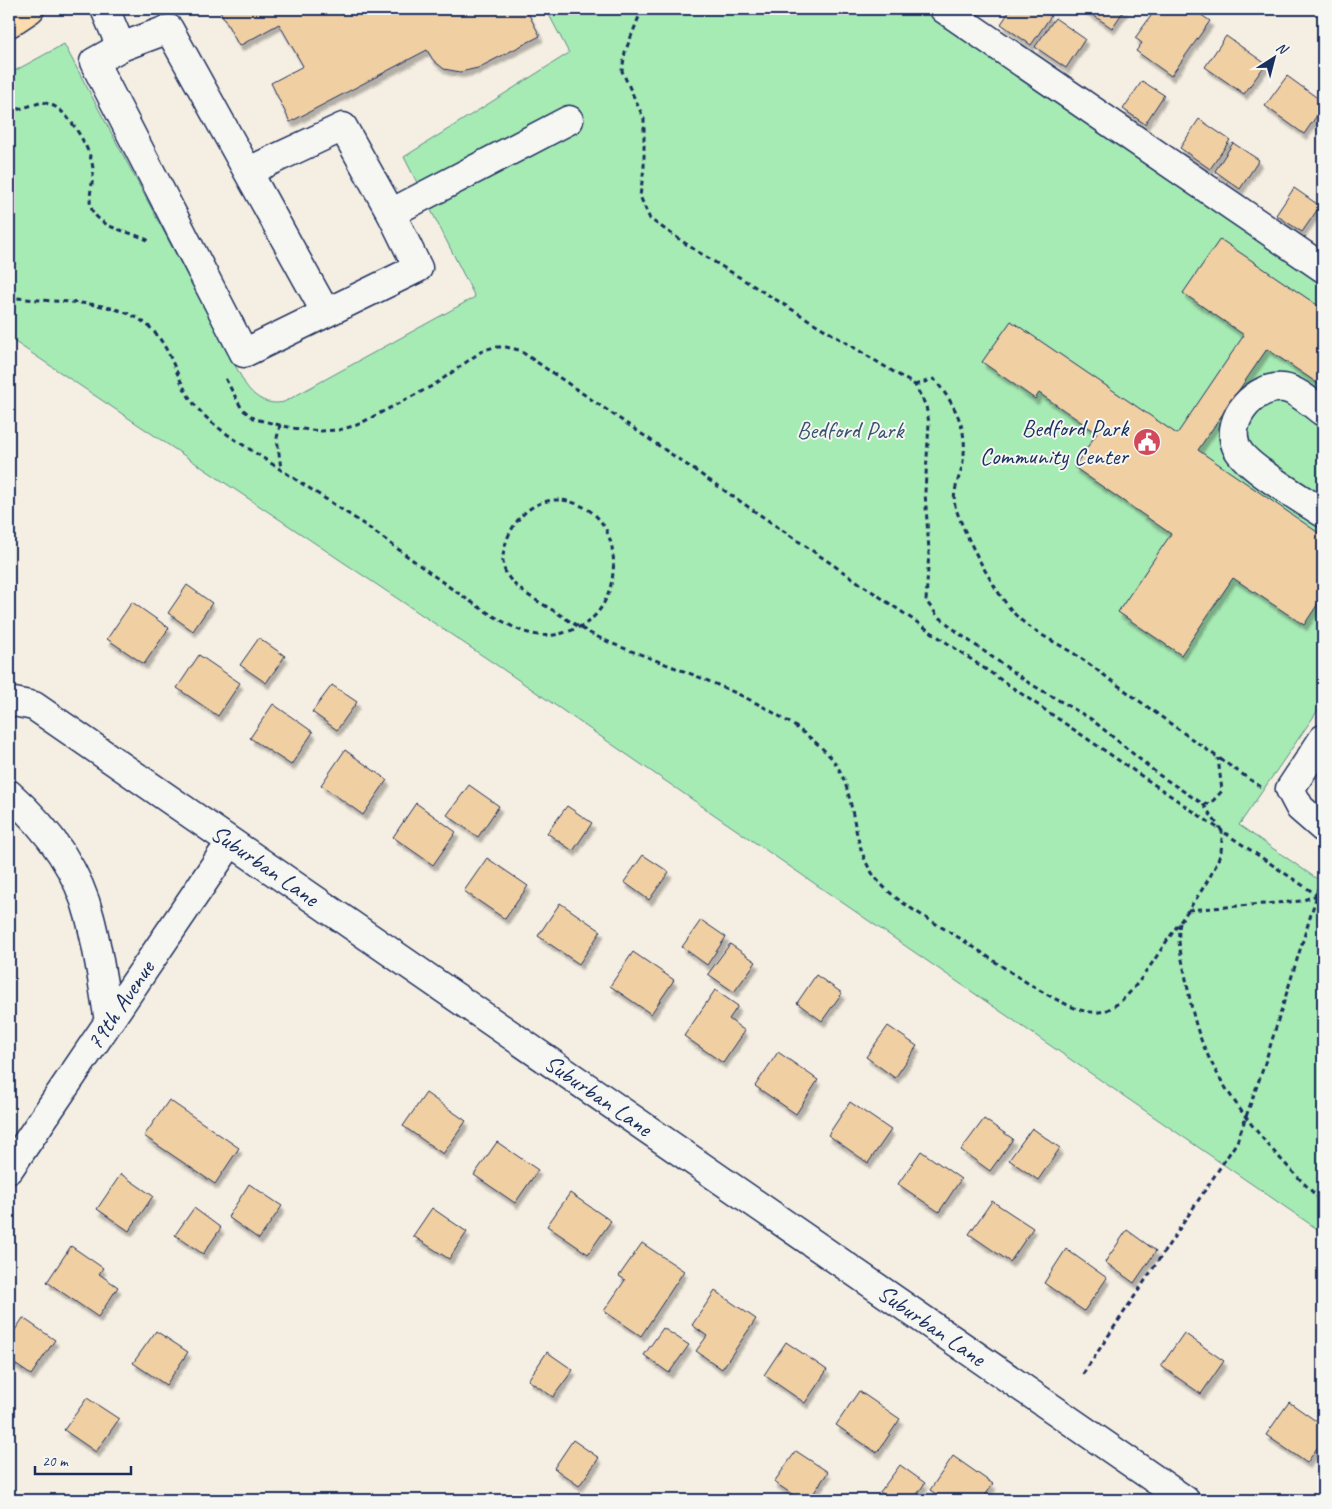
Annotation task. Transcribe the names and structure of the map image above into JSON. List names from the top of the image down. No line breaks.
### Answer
{"streets":{"street":["Suburban Lane","79th Avenue"]},"crossings":[["Suburban Lane","79th Avenue"]],"parks":["Bedford Park"],"places":{"public building":["Bedford Park Community Center"]},"scale_bar":"20 m","north":"top right"}
